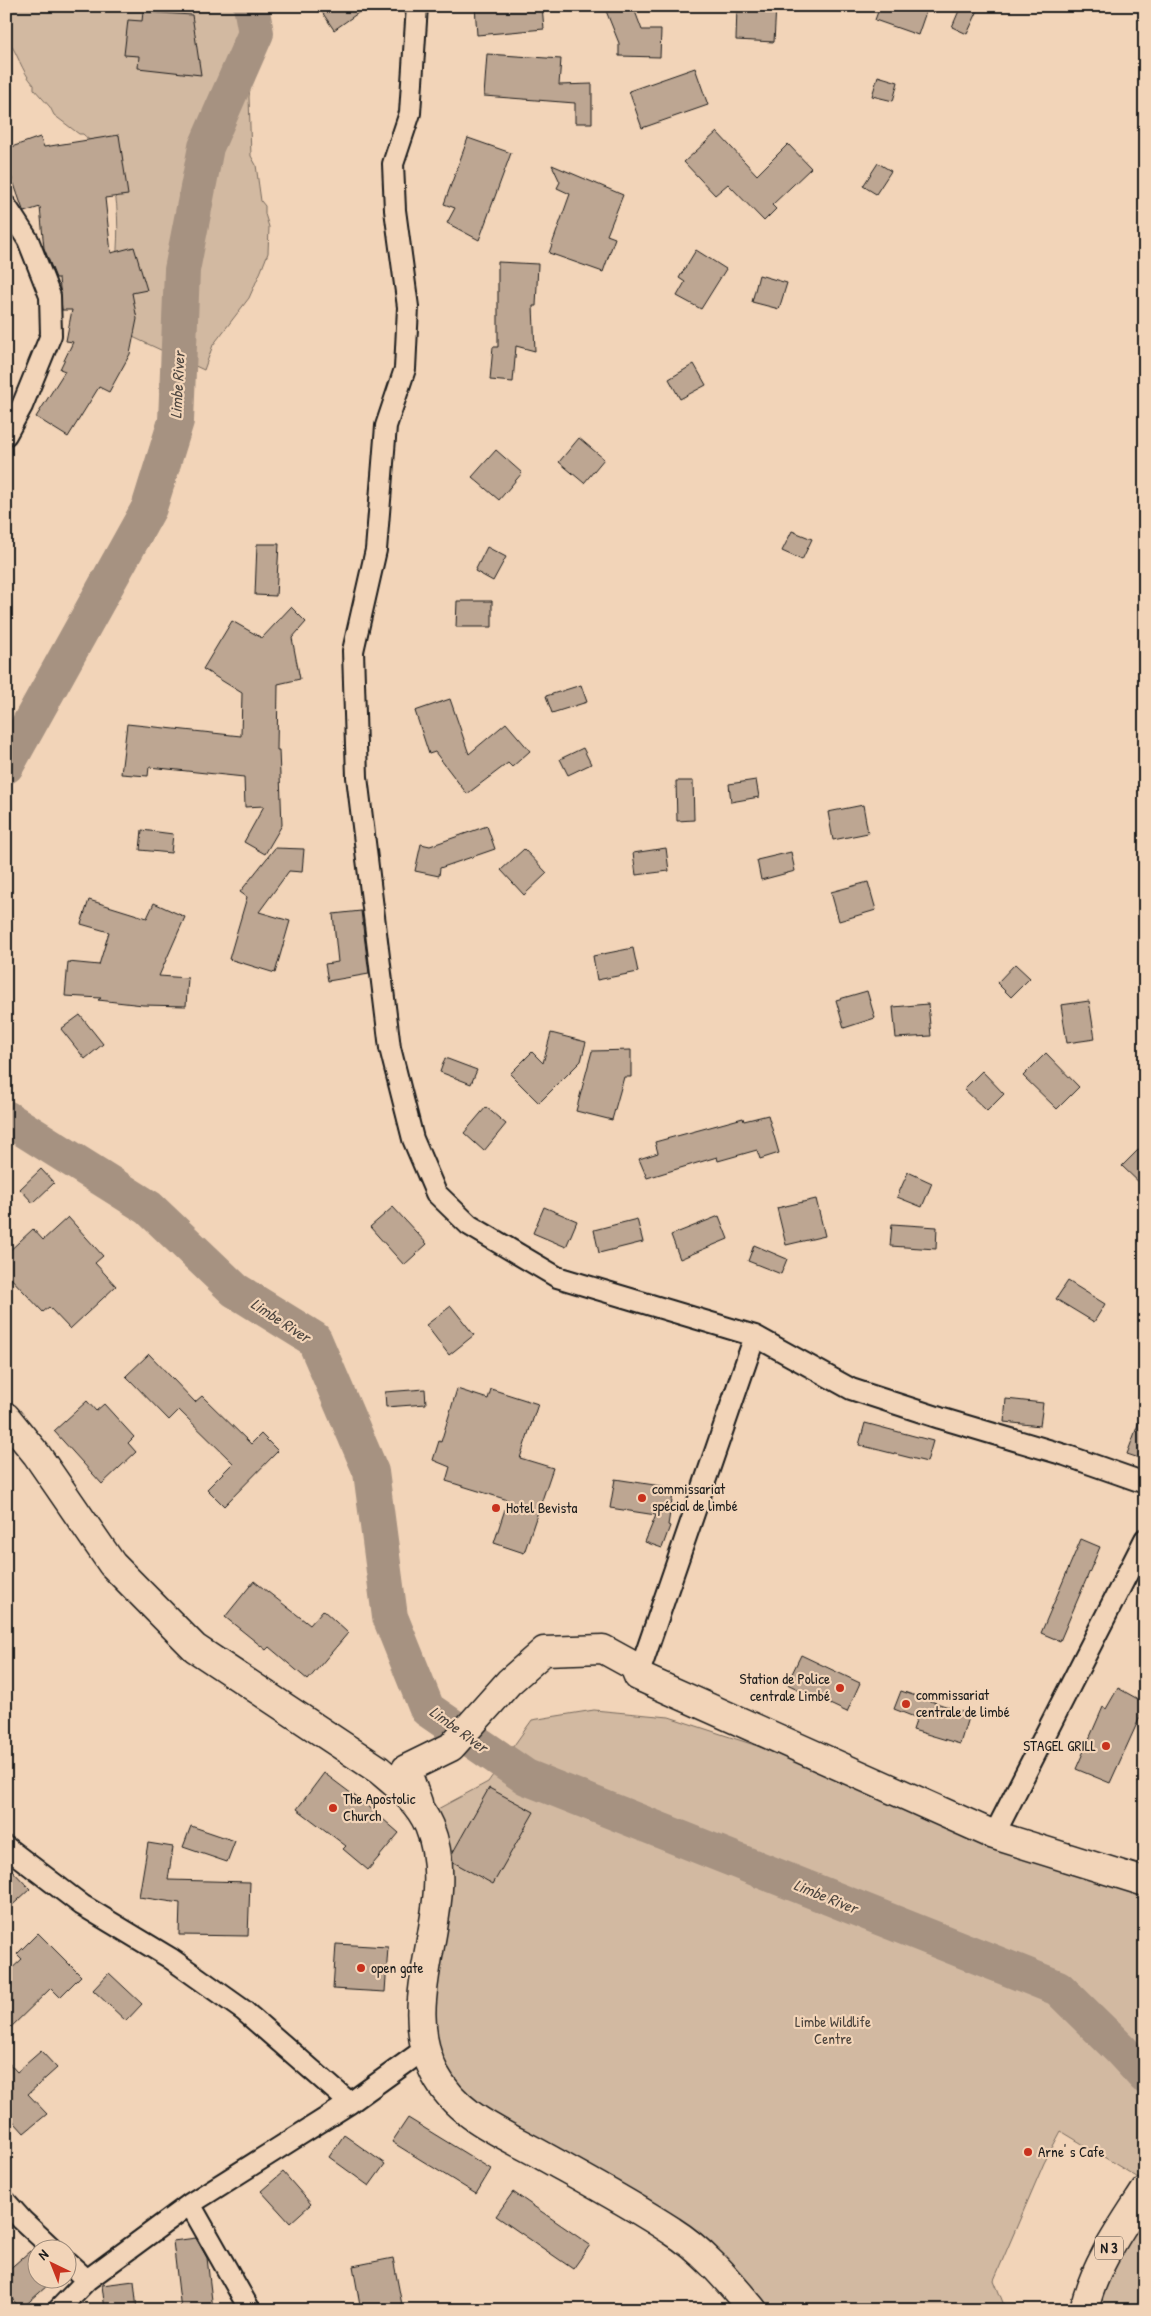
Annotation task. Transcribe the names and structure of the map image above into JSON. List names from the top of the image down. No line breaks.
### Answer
{"streets":{"main road":["N 3"]},"water":["Limbe River"],"parks":["Limbe Wildlife Centre"],"places":["commissariat spécial de limbé","Hotel Bevista","Station de Police centrale Limbé","commissariat centrale de limbé","STAGEL GRILL","The Apostolic Church","open gate","Arne' s Cafe"],"north":"top left"}
